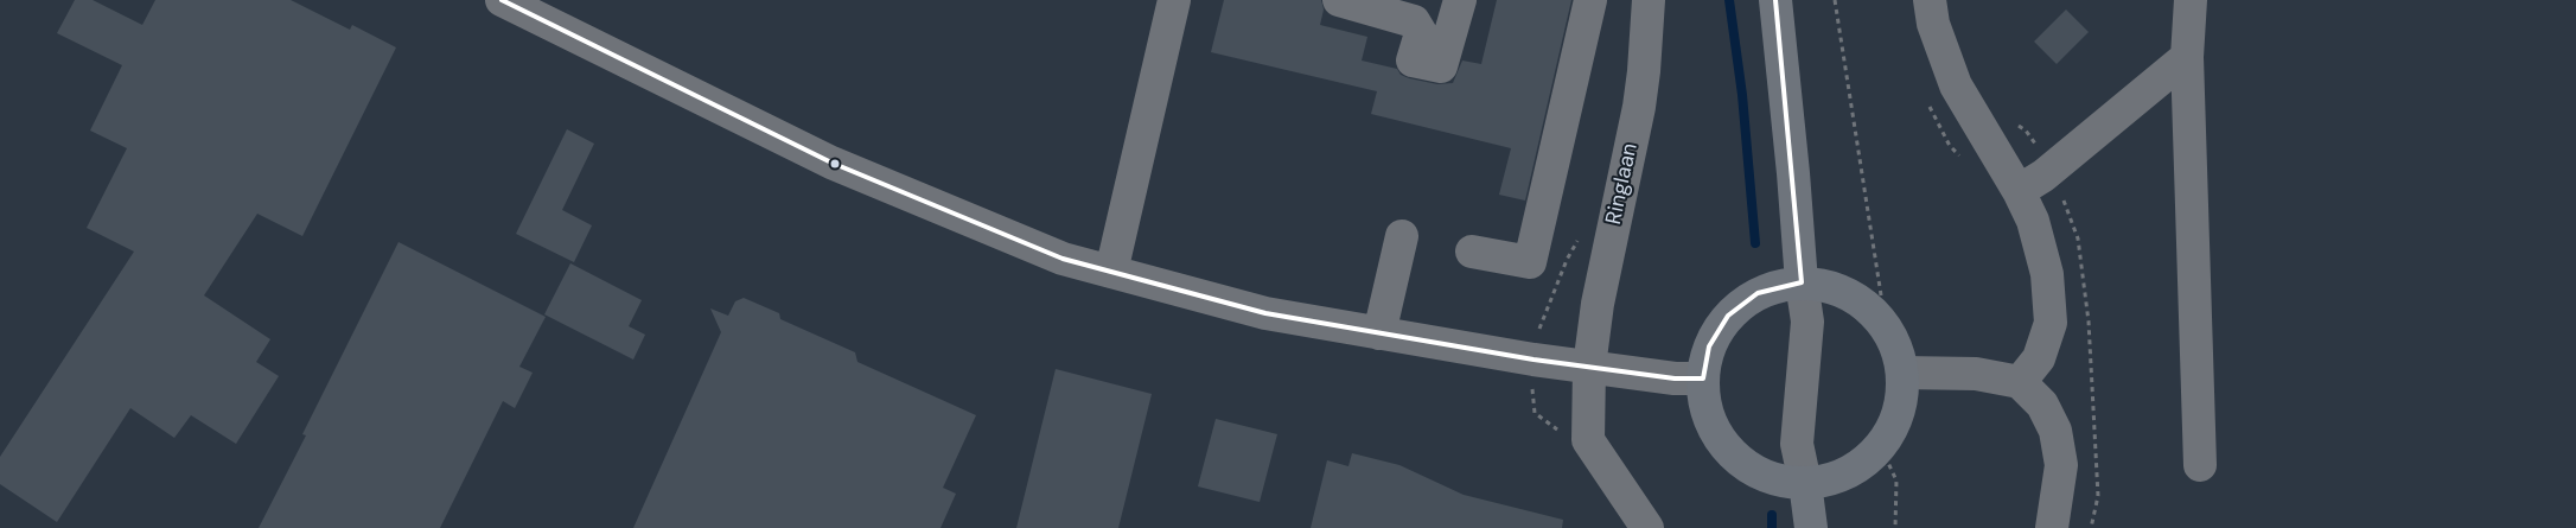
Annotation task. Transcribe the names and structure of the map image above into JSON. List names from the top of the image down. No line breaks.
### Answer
{"streets":{"street":["Ringlaan"]}}
